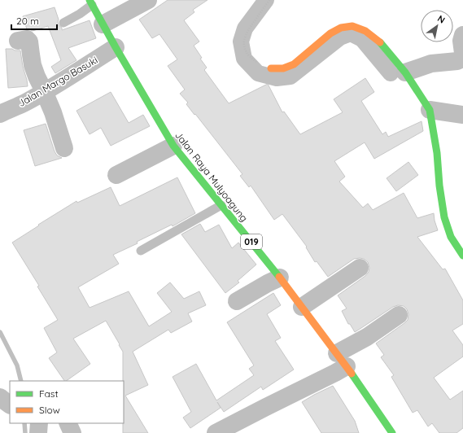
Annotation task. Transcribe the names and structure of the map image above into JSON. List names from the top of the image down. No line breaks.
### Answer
{"streets":{"main road":["Jalan Raya Mulyoagung","019"],"street":["Jalan Margo Basuki"]},"crossings":[["Jalan Margo Basuki","Jalan Raya Mulyoagung"]],"legend":["Fast","Slow"],"scale_bar":"20 m","north":"top right"}
